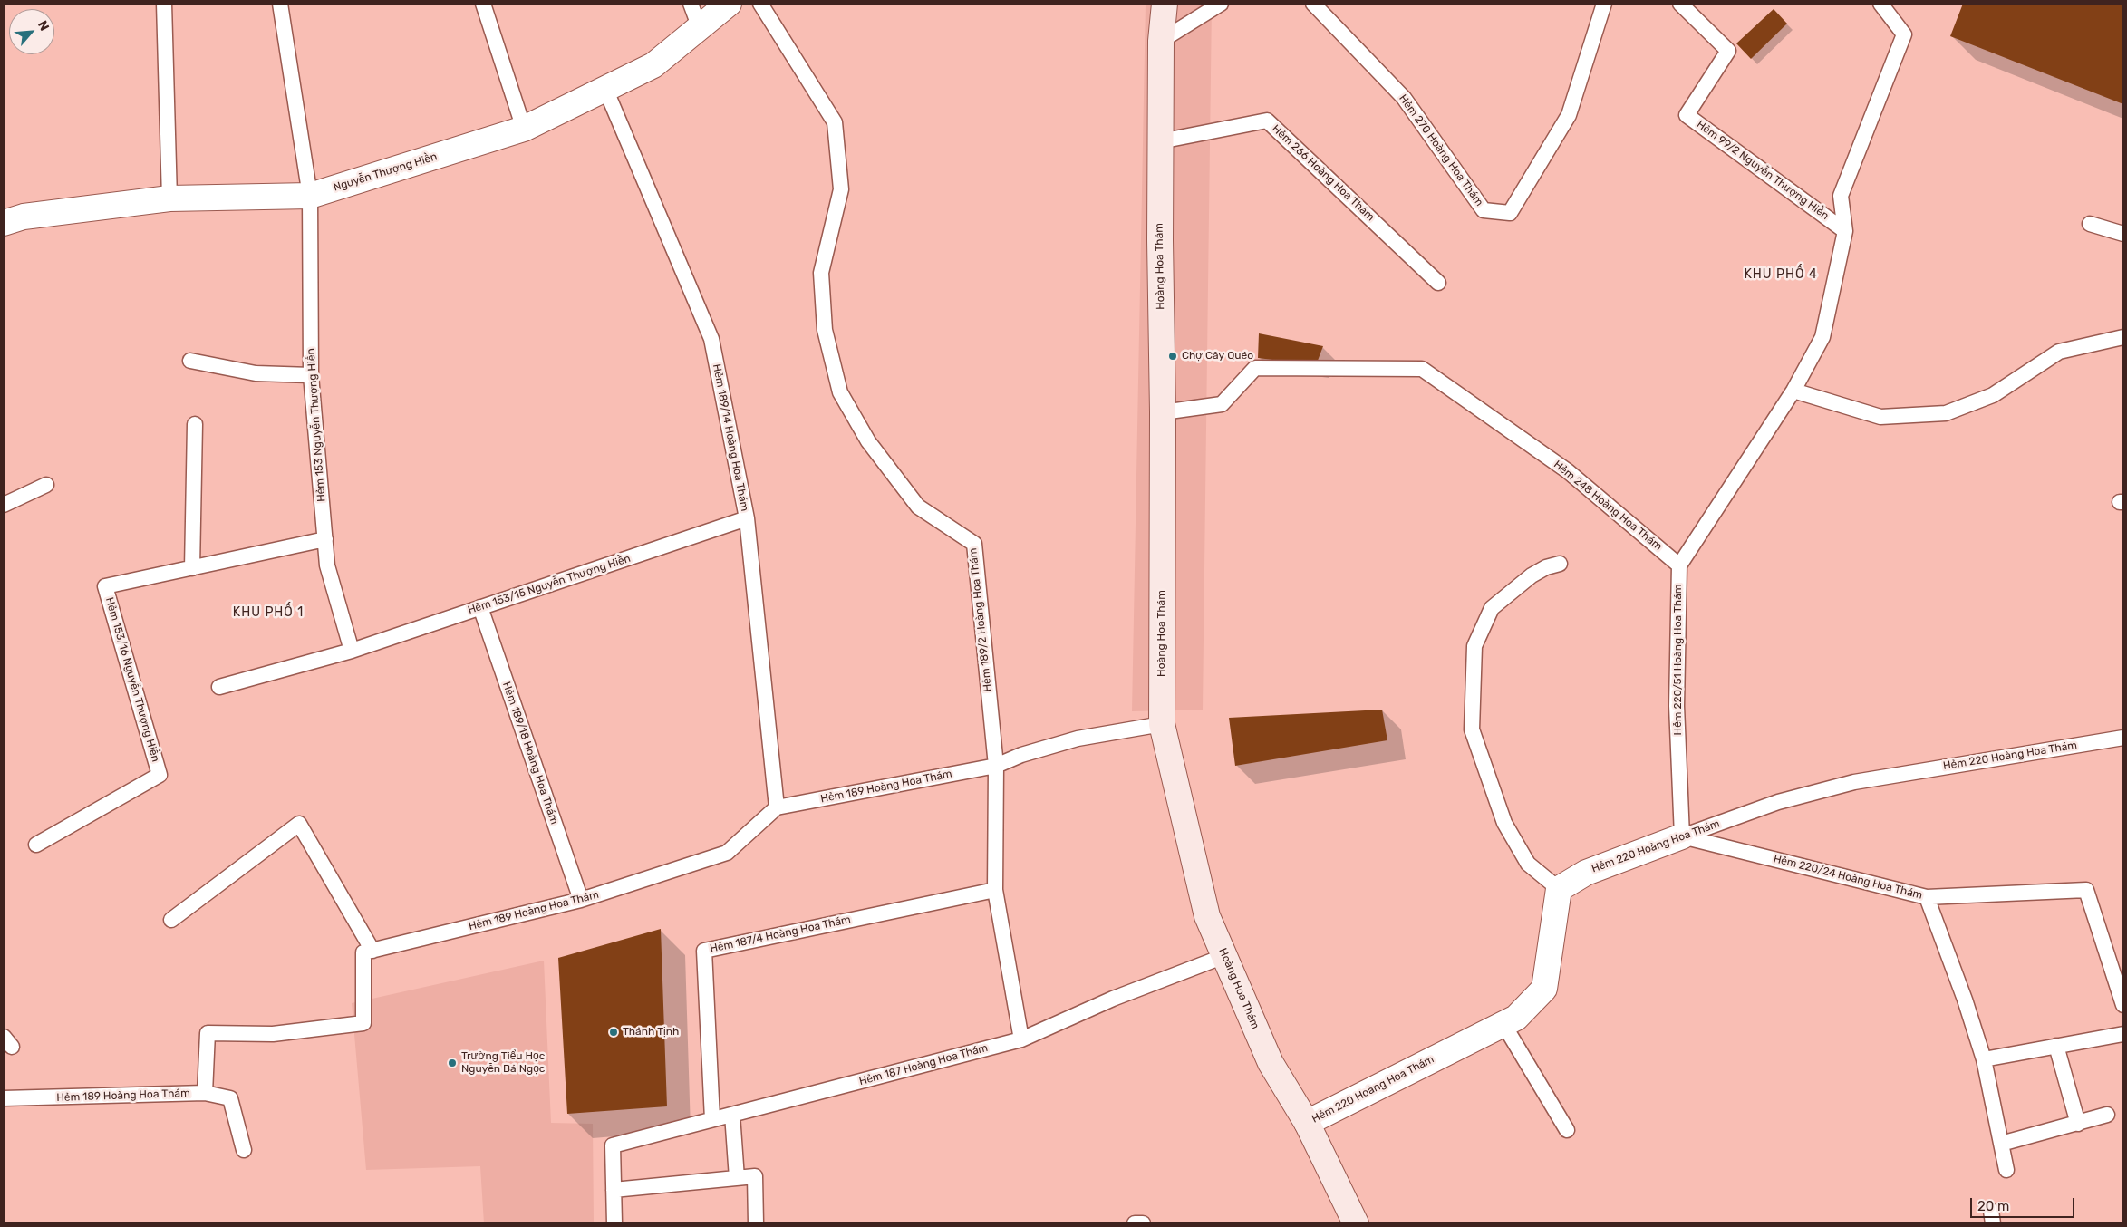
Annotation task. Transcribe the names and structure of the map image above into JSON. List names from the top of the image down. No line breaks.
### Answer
{"streets":{"street":["Nguyễn Thượng Hiền","Hoàng Hoa Thám","Hẻm 220 Hoàng Hoa Thám"],"lane":["Hẻm 270 Hoàng Hoa Thám","Hẻm 99/2 Nguyễn Thượng Hiền","Hẻm 266 Hoàng Hoa Thám","Hẻm 153 Nguyễn Thượng Hiền","Hẻm 189/14 Hoàng Hoa Thám","Hẻm 248 Hoàng Hoa Thám","Hẻm 153/15 Nguyễn Thượng Hiền","Hẻm 189/2 Hoàng Hoa Thám","Hẻm 220/51 Hoàng Hoa Thám","Hẻm 153/16 Nguyễn Thượng Hiền","Hẻm 189/18 Hoàng Hoa Thám","Hẻm 189 Hoàng Hoa Thám","Hẻm 220/24 Hoàng Hoa Thám","Hẻm 187/4 Hoàng Hoa Thám","Hẻm 187 Hoàng Hoa Thám"]},"crossings":[["Nguyễn Thượng Hiền","Hẻm 153 Nguyễn Thượng Hiền"],["Nguyễn Thượng Hiền","Hẻm 189/14 Hoàng Hoa Thám"],["Hẻm 266 Hoàng Hoa Thám","Hoàng Hoa Thám"],["Hoàng Hoa Thám","Hẻm 248 Hoàng Hoa Thám"],["Hoàng Hoa Thám","Hẻm 220 Hoàng Hoa Thám"],["Hoàng Hoa Thám","Hẻm 189 Hoàng Hoa Thám"],["Hoàng Hoa Thám","Hẻm 187 Hoàng Hoa Thám"],["Hẻm 153 Nguyễn Thượng Hiền","Hẻm 153/15 Nguyễn Thượng Hiền"],["Hẻm 153 Nguyễn Thượng Hiền","Hẻm 153/16 Nguyễn Thượng Hiền"],["Hẻm 189/14 Hoàng Hoa Thám","Hẻm 153/15 Nguyễn Thượng Hiền"],["Hẻm 189/14 Hoàng Hoa Thám","Hẻm 189 Hoàng Hoa Thám"],["Hẻm 248 Hoàng Hoa Thám","Hẻm 220/51 Hoàng Hoa Thám"],["Hẻm 153/15 Nguyễn Thượng Hiền","Hẻm 189/18 Hoàng Hoa Thám"],["Hẻm 189/2 Hoàng Hoa Thám","Hẻm 189 Hoàng Hoa Thám"],["Hẻm 220/51 Hoàng Hoa Thám","Hẻm 220 Hoàng Hoa Thám"],["Hẻm 220/51 Hoàng Hoa Thám","Hẻm 220/24 Hoàng Hoa Thám"],["Hẻm 189/18 Hoàng Hoa Thám","Hẻm 189 Hoàng Hoa Thám"],["Hẻm 220 Hoàng Hoa Thám","Hẻm 220/24 Hoàng Hoa Thám"],["Hẻm 187/4 Hoàng Hoa Thám","Hẻm 187 Hoàng Hoa Thám"]],"districts":["KHU PHỐ 4","KHU PHỐ 1"],"places":["Chợ Cây Quéo","Thánh Tịnh","Trường Tiểu Học Nguyễn Bá Ngọc"],"scale_bar":"20 m","north":"top right"}
